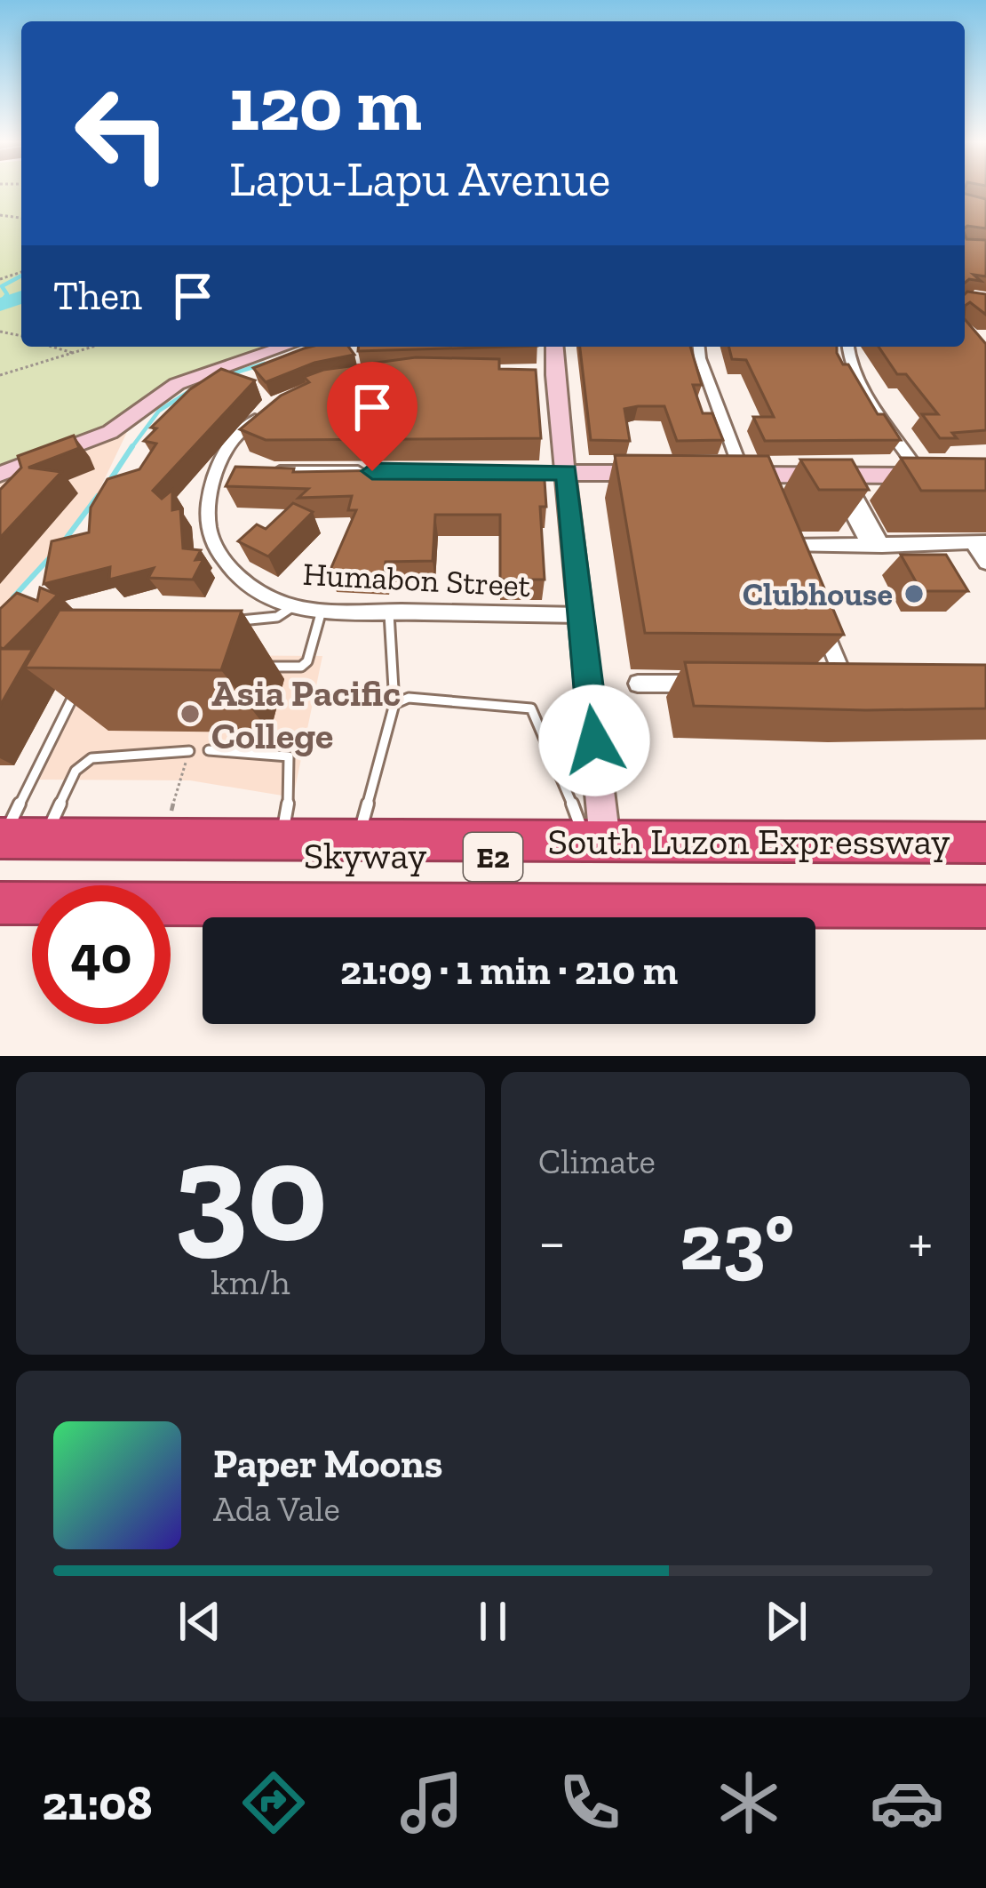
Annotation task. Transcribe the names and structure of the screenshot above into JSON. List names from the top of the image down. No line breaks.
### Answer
{"streets":{"highway":["South Luzon Expressway","Skyway","E2"],"street":["Humabon Street"]},"crossings":[["South Luzon Expressway","Skyway"]],"places":["Clubhouse","Asia Pacific College"],"page":{"turn":["120 m","Lapu-Lapu Avenue"],"then":"Then","limit":"40","trip":"21:09 · 1 min · 210 m","tile":[["30","km/h"],"Climate"],"heat":["−","23°","+"],"song":["Paper Moons","Ada Vale"],"tabs":"21:08"}}
